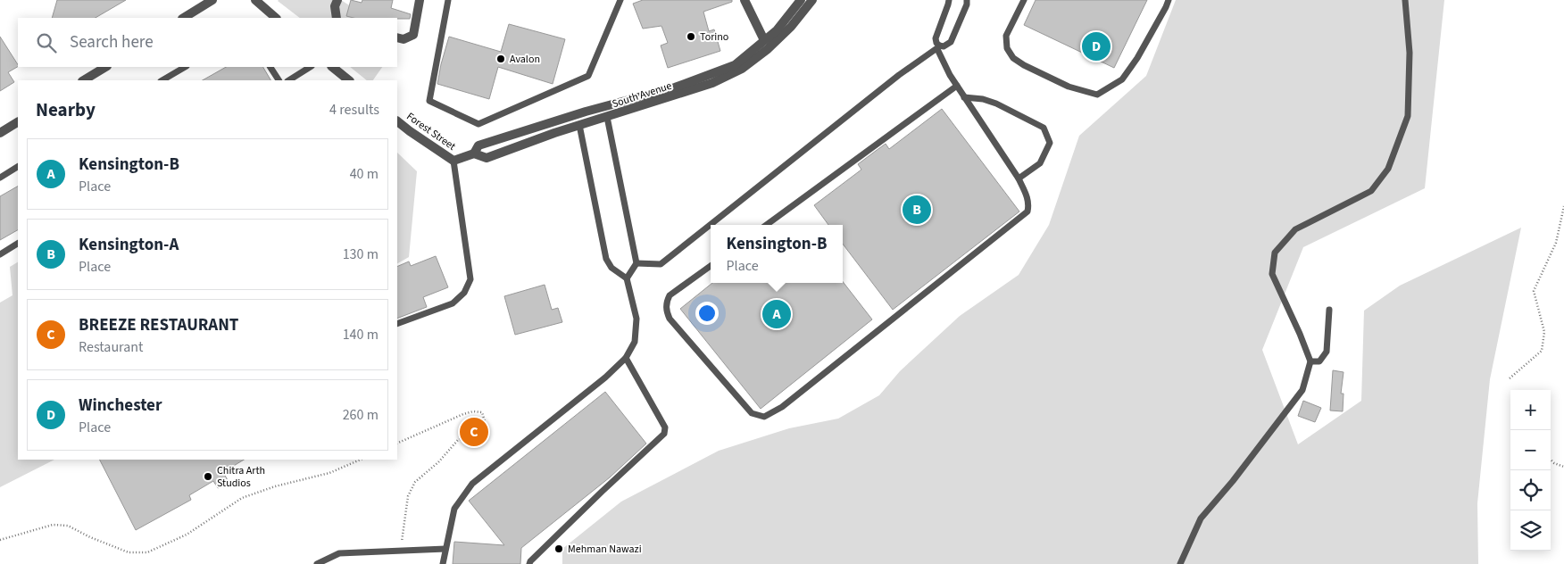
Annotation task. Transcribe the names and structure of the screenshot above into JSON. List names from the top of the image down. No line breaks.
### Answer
{"streets":{"street":["South Avenue","Forest Street"]},"crossings":[["South Avenue","Forest Street"]],"places":["Torino","Avalon","Chitra Arth Studios","Mehman Nawazi"],"page":{"search":"Search here","pins":["D","B","A","C"],"heading":["Nearby","4 results"],"list":[{"mark":"A","name":"Kensington-B","note":"Place","value":"40 m"},{"mark":"B","name":"Kensington-A","note":"Place","value":"130 m"},{"mark":"C","name":"BREEZE RESTAURANT","note":"Restaurant","value":"140 m"},{"mark":"D","name":"Winchester","note":"Place","value":"260 m"}],"popup":["Kensington-B","Place"],"map_buttons":["+","−"]}}
